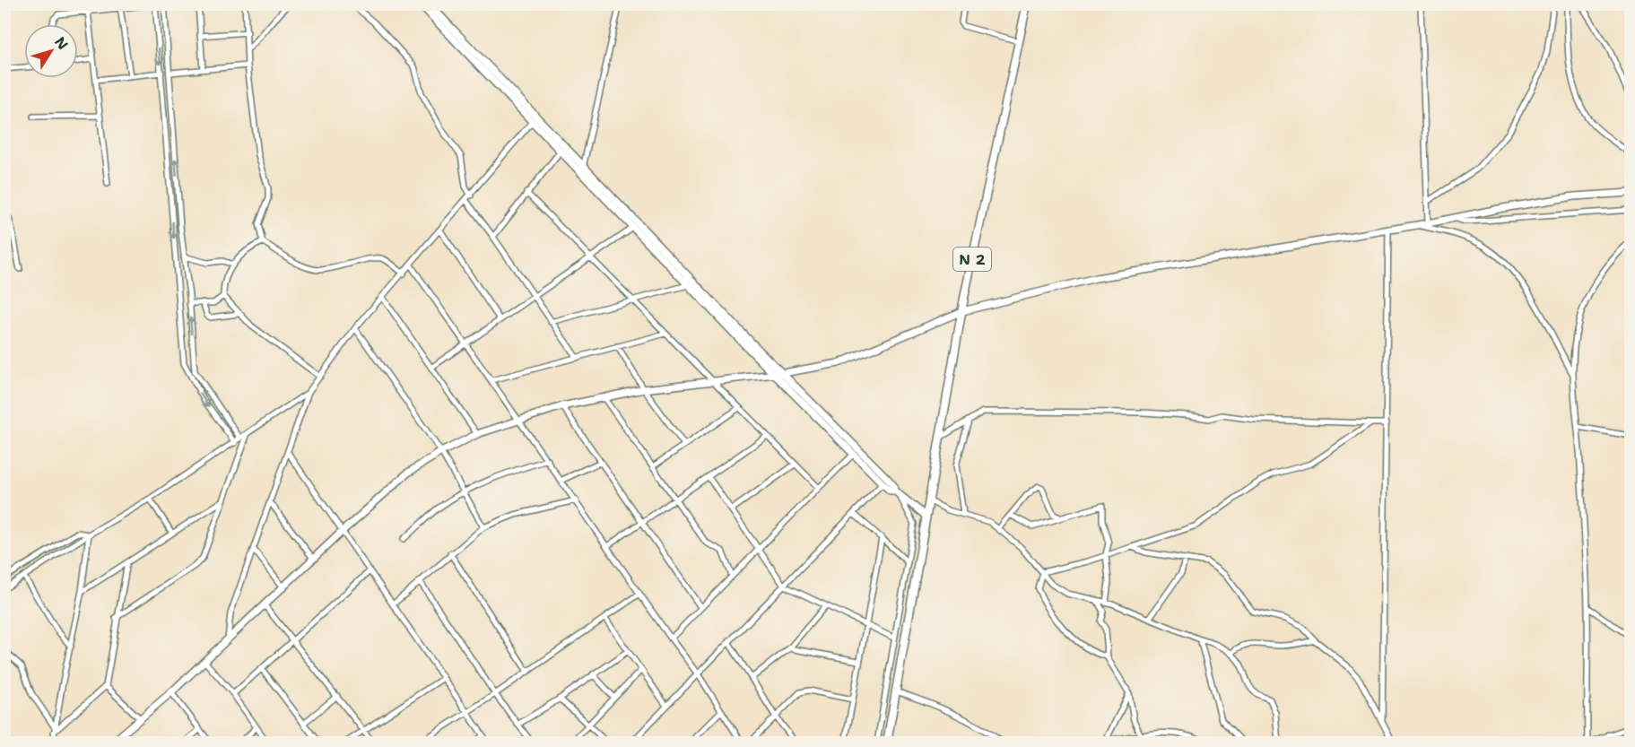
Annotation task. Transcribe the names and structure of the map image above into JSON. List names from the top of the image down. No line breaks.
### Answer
{"streets":{"main road":["N 2"]},"north":"top right"}
